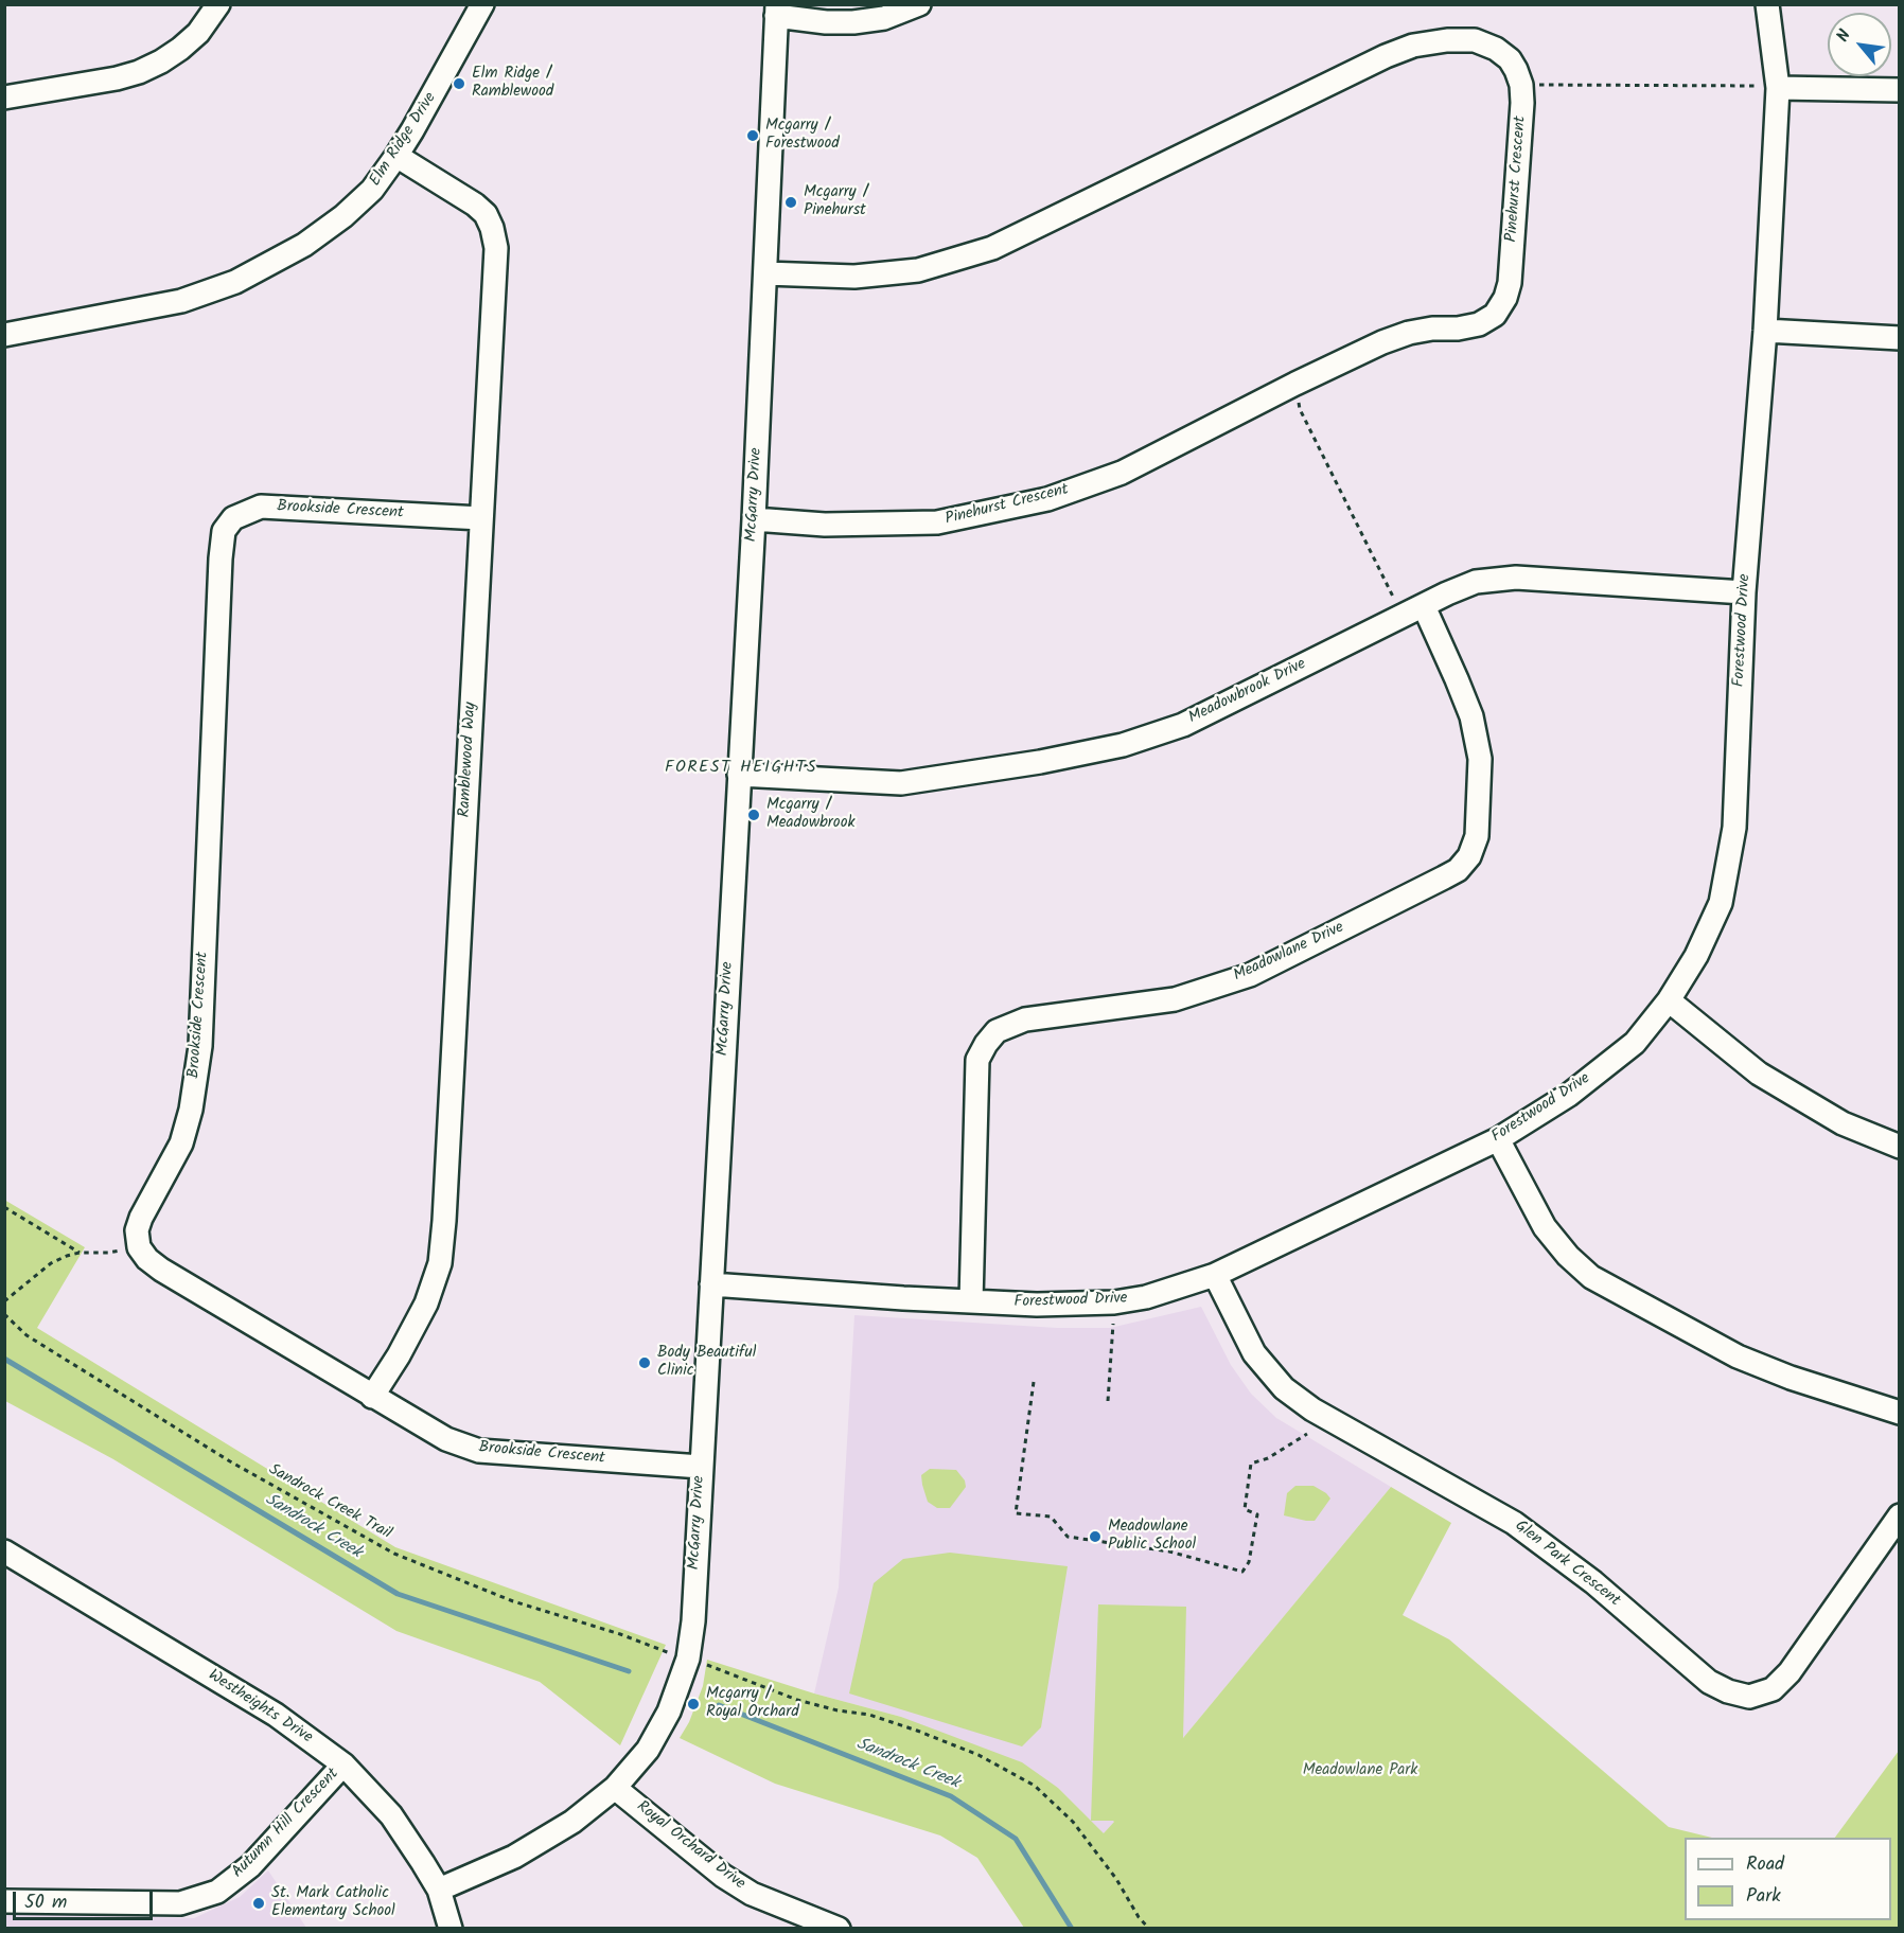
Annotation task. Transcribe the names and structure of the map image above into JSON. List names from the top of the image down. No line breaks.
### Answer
{"streets":{"street":["Elm Ridge Drive","Pinehurst Crescent","McGarry Drive","Brookside Crescent","Forestwood Drive","Meadowbrook Drive","Ramblewood Way","Meadowlane Drive","Glen Park Crescent","Westheights Drive","Autumn Hill Crescent","Royal Orchard Drive"],"path":["Sandrock Creek Trail"]},"crossings":[["Elm Ridge Drive","Ramblewood Way"],["Pinehurst Crescent","McGarry Drive"],["McGarry Drive","Brookside Crescent"],["McGarry Drive","Forestwood Drive"],["McGarry Drive","Meadowbrook Drive"],["McGarry Drive","Westheights Drive"],["McGarry Drive","Royal Orchard Drive"],["Brookside Crescent","Ramblewood Way"],["Forestwood Drive","Meadowbrook Drive"],["Forestwood Drive","Meadowlane Drive"],["Forestwood Drive","Glen Park Crescent"],["Meadowbrook Drive","Meadowlane Drive"],["Westheights Drive","Autumn Hill Crescent"]],"districts":["FOREST HEIGHTS"],"water":["Sandrock Creek"],"parks":["Meadowlane Park"],"places":["Elm Ridge / Ramblewood","Mcgarry / Forestwood","Mcgarry / Pinehurst","Mcgarry / Meadowbrook","Body Beautiful Clinic","Meadowlane Public School","Mcgarry / Royal Orchard","St. Mark Catholic Elementary School"],"legend":["Road","Park"],"scale_bar":"50 m","north":"top left"}
